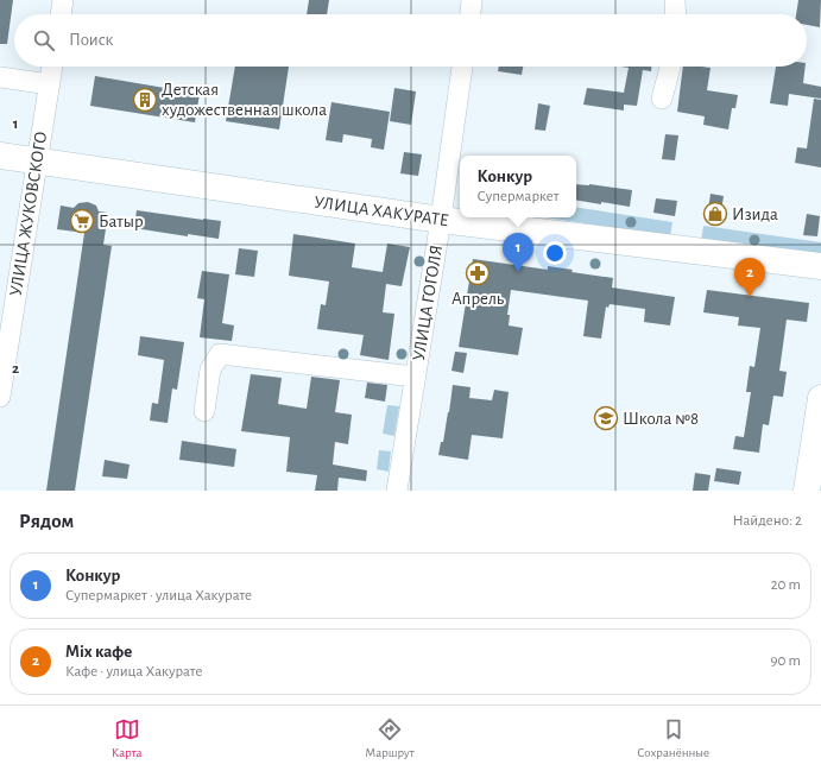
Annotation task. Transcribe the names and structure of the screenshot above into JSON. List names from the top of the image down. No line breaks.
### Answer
{"streets":{"main road":["УЛИЦА ХАКУРАТЕ"],"street":["УЛИЦА ЖУКОВСКОГО","УЛИЦА ГОГОЛЯ"]},"crossings":[["УЛИЦА ХАКУРАТЕ","УЛИЦА ЖУКОВСКОГО"],["УЛИЦА ХАКУРАТЕ","УЛИЦА ГОГОЛЯ"]],"places":{"building":["Детская художественная школа"],"shop":["Изида"],"supermarket":["Батыр"],"pharmacy":["Апрель"],"school or university":["Школа №8"]},"page":{"search":"Поиск","popup":["Конкур","Супермаркет"],"pins":["1","2"],"heading":["Рядом","Найдено: 2"],"list":[{"mark":"1","name":"Конкур","note":"Супермаркет · улица Хакурате","value":"20 m"},{"mark":"2","name":"Mix кафе","note":"Кафе · улица Хакурате","value":"90 m"}],"nav":["Карта","Маршрут","Сохранённые"]},"grid":{"rows":["1","2"]}}
